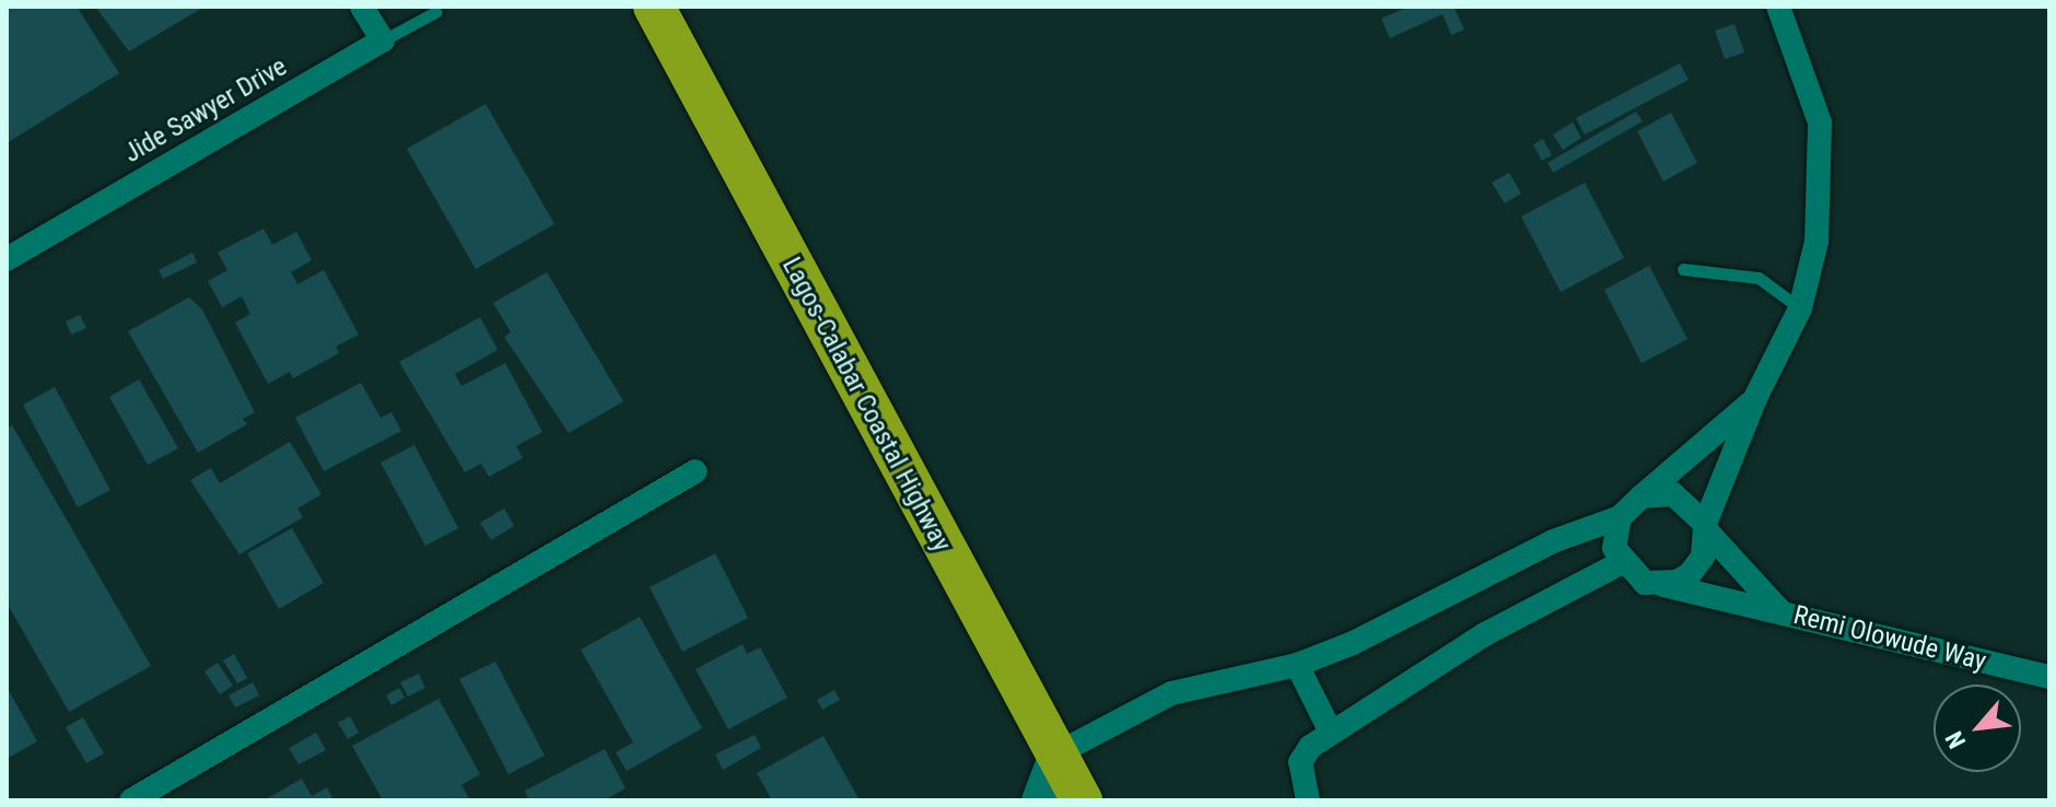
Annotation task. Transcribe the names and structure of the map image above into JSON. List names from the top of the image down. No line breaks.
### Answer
{"streets":{"highway":["Lagos-Calabar Coastal Highway"],"street":["Jide Sawyer Drive","Remi Olowude Way"]},"north":"bottom left"}
